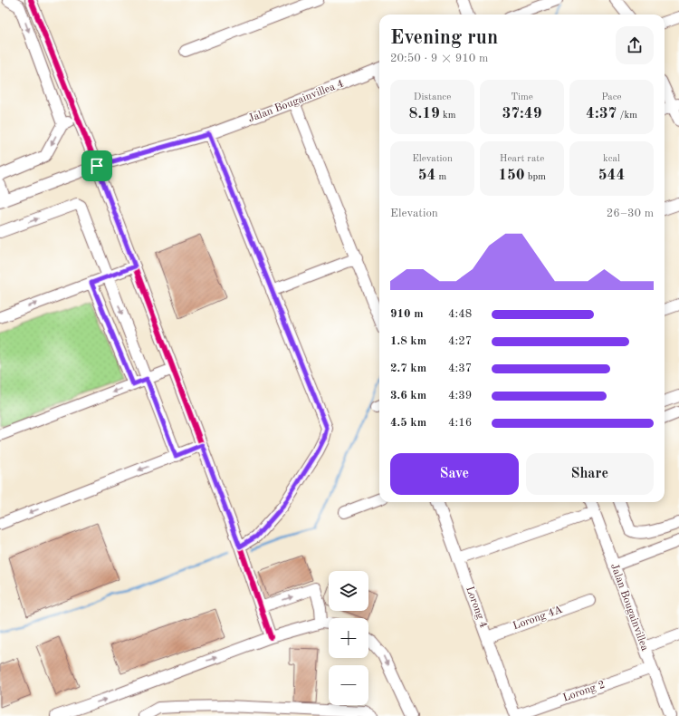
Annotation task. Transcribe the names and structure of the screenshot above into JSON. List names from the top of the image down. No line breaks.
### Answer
{"streets":{"street":["Jalan Bougainvillea 4","Lorong 4","Jalan Bougainvillea","Lorong 4A","Lorong 2"]},"crossings":[["Lorong 4","Lorong 4A"],["Lorong 4","Lorong 2"],["Jalan Bougainvillea","Lorong 2"]],"page":{"heading":["Evening run","20:50 · 9 × 910 m"],"stats":[["Distance","8.19 km"],["Time","37:49"],["Pace","4:37 /km"],["Elevation","54 m"],["Heart rate","150 bpm"],["kcal","544"]],"chart":["Elevation","26–30 m"],"list":[{"name":"910 m","note":"4:48"},{"name":"1.8 km","note":"4:27"},{"name":"2.7 km","note":"4:37"},{"name":"3.6 km","note":"4:39"},{"name":"4.5 km","note":"4:16"}],"buttons":["Save","Share"],"map_buttons":["+","−"]}}
